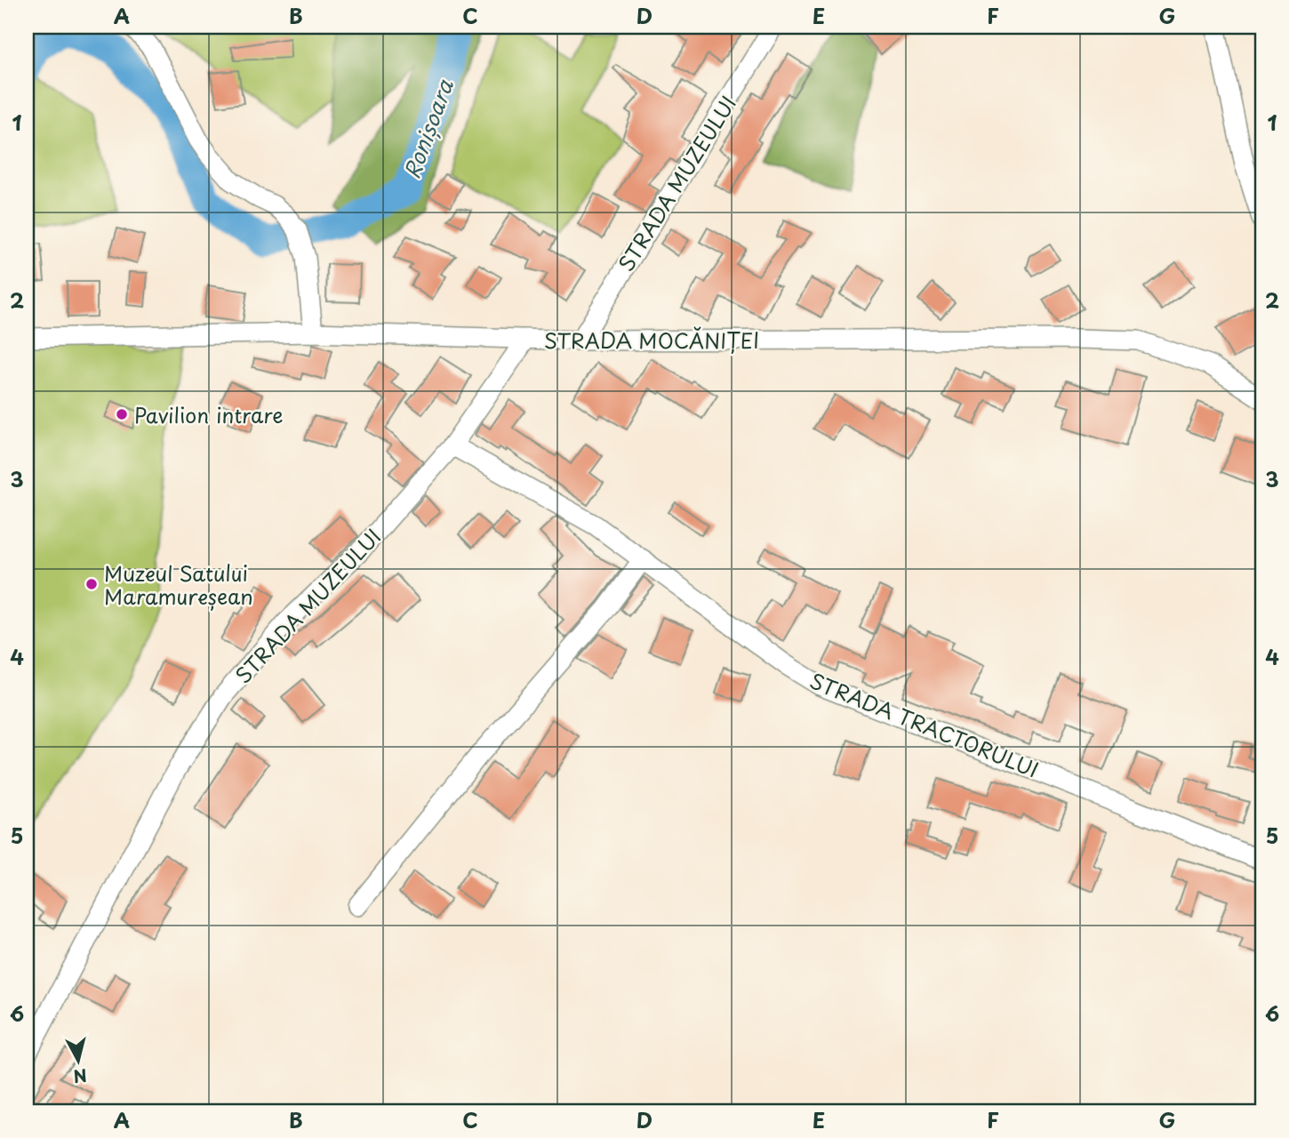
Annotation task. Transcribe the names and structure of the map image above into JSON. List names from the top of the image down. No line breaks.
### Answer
{"streets":{"street":["STRADA MUZEULUI","STRADA MOCĂNIȚEI","STRADA TRACTORULUI"]},"crossings":[["STRADA MUZEULUI","STRADA MOCĂNIȚEI"],["STRADA MUZEULUI","STRADA TRACTORULUI"]],"water":["Ronișoara"],"places":["Pavilion intrare","Muzeul Satului Maramureșean"],"north":"bottom","grid":{"columns":["A","B","C","D","E","F","G"],"rows":["1","2","3","4","5","6"]}}
